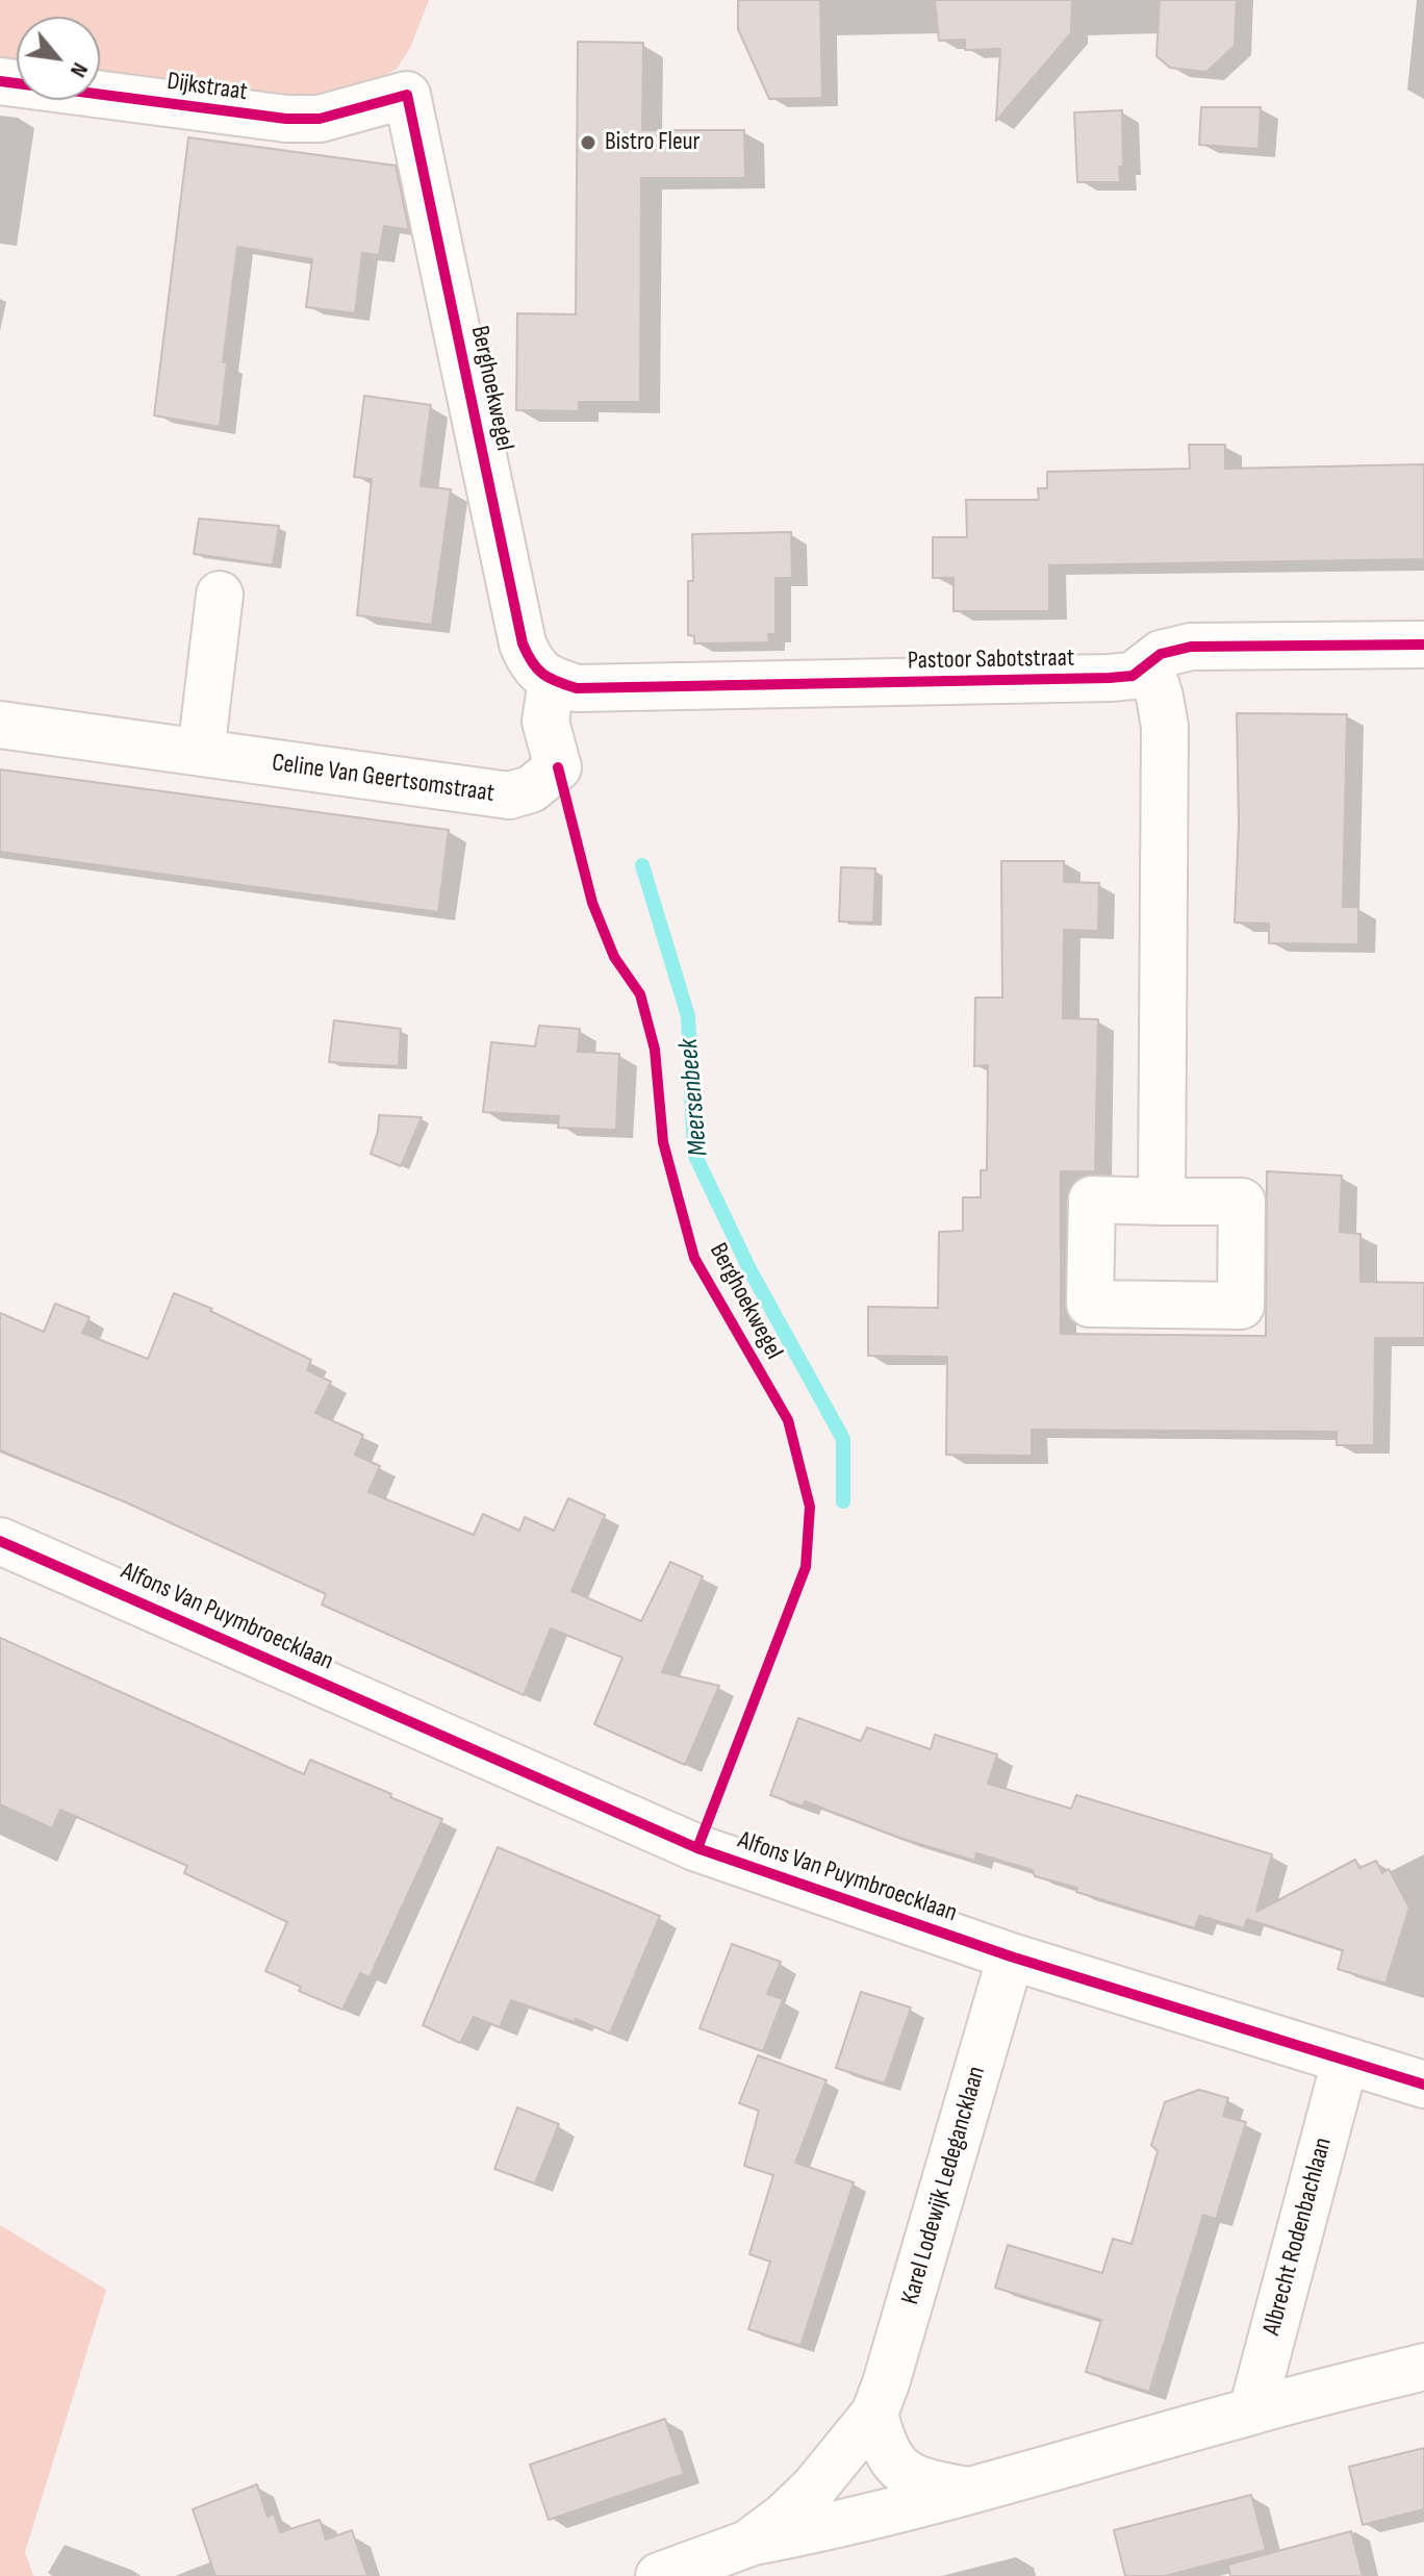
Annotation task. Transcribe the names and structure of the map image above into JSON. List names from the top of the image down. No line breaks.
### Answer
{"streets":{"street":["Dijkstraat","Berghoekwegel","Pastoor Sabotstraat","Celine Van Geertsomstraat","Alfons Van Puymbroecklaan","Karel Lodewijk Ledegancklaan","Albrecht Rodenbachlaan"]},"crossings":[["Dijkstraat","Berghoekwegel"],["Berghoekwegel","Pastoor Sabotstraat"],["Berghoekwegel","Celine Van Geertsomstraat"],["Pastoor Sabotstraat","Celine Van Geertsomstraat"],["Alfons Van Puymbroecklaan","Karel Lodewijk Ledegancklaan"],["Alfons Van Puymbroecklaan","Albrecht Rodenbachlaan"]],"water":["Meersenbeek"],"places":["Bistro Fleur"],"north":"bottom right"}
